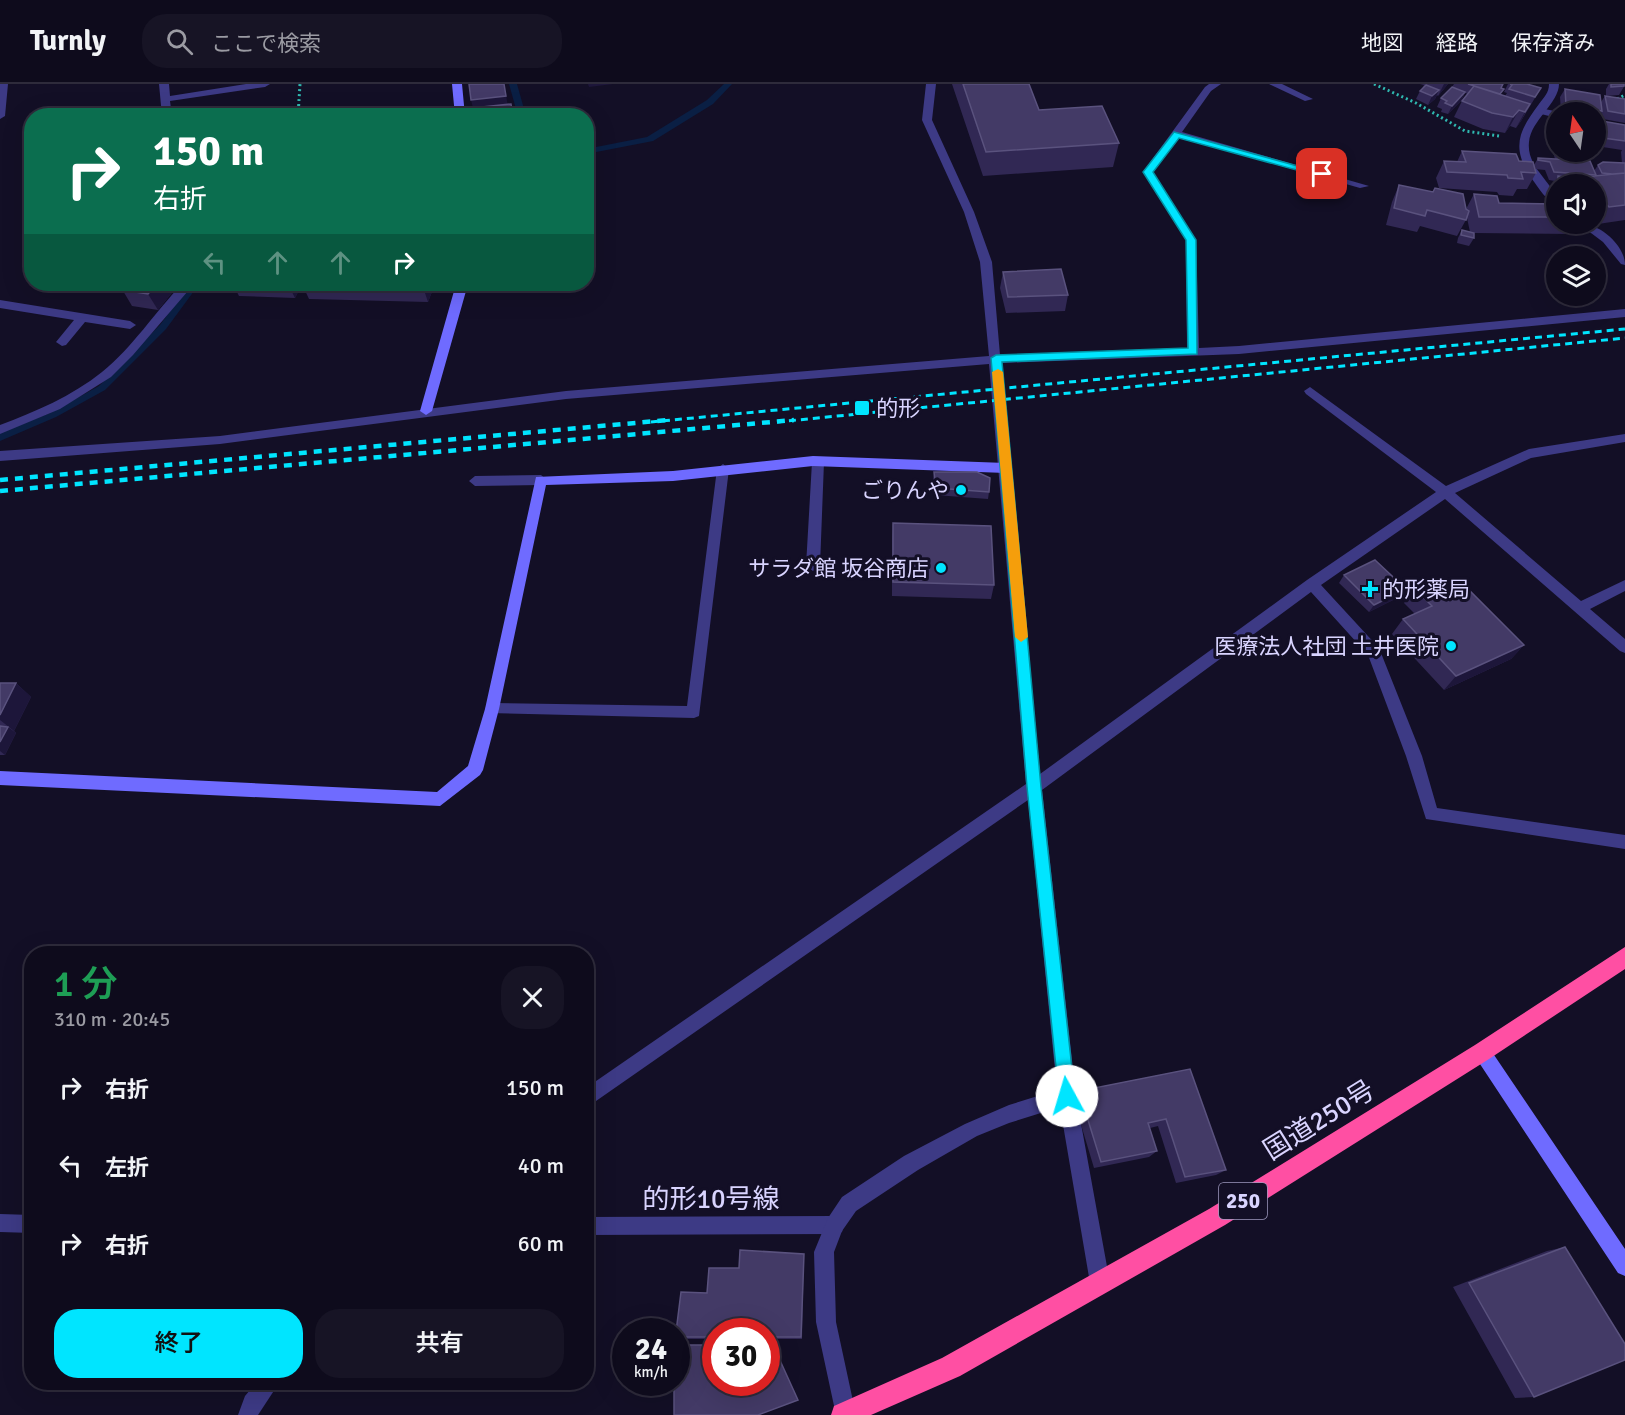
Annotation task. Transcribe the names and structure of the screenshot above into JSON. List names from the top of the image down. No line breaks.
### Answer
{"streets":{"highway":["国道250号","250"],"street":["的形10号線"]},"places":{"transit":["的形"],"other":["ごりんや","サラダ館 坂谷商店","医療法人社団 土井医院"],"health":["的形薬局"]},"north":"top","page":{"header":"Turnly","search":"ここで検索","nav":["地図","経路","保存済み"],"turn":["150 m","右折"],"heading":["1 分","310 m · 20:45"],"list":[{"name":"右折","value":"150 m"},{"name":"左折","value":"40 m"},{"name":"右折","value":"60 m"}],"buttons":["終了","共有"],"speed":"24 km/h","limit":"30"}}
